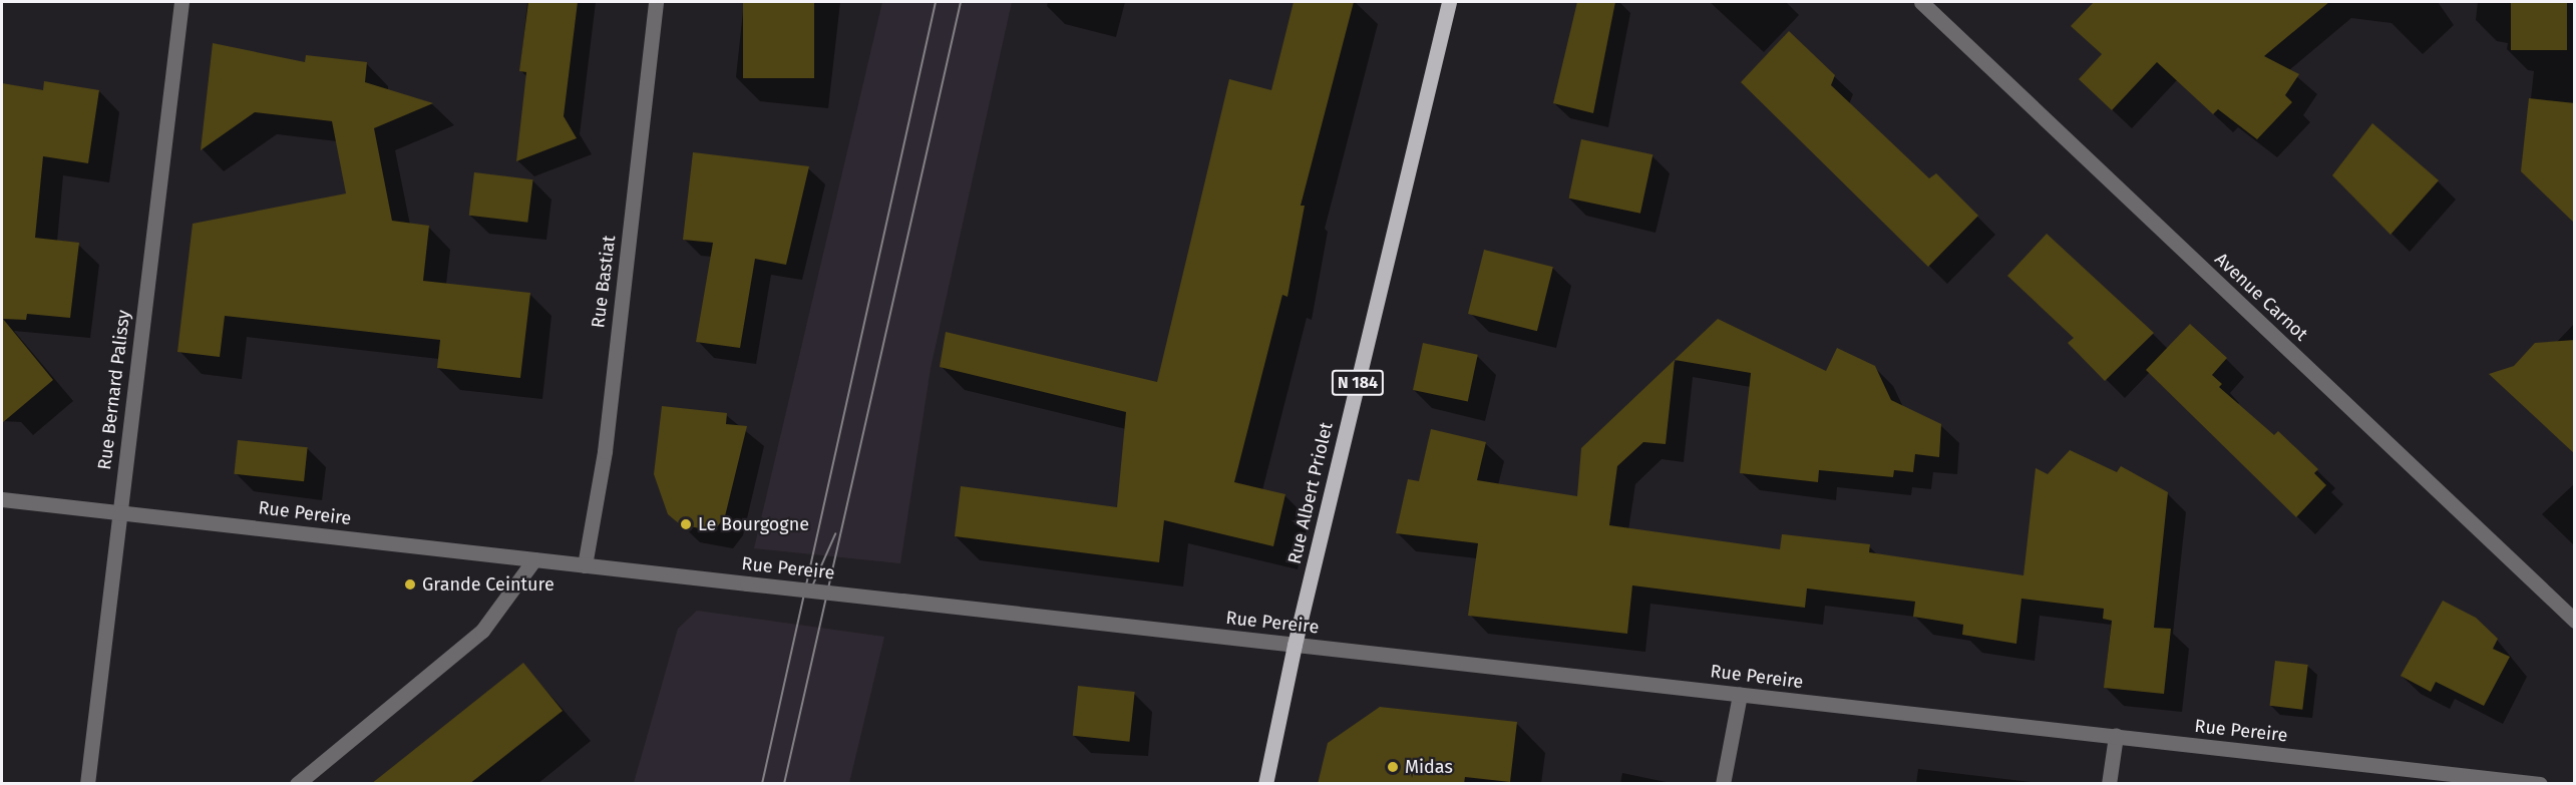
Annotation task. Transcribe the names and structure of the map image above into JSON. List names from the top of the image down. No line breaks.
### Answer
{"streets":{"main road":["N 184","Rue Albert Priolet"],"street":["Rue Bastiat","Avenue Carnot","Rue Bernard Palissy","Rue Pereire"]},"crossings":[["Rue Bastiat","Rue Pereire"],["Rue Bernard Palissy","Rue Pereire"],["Rue Albert Priolet","Rue Pereire"]],"places":["Le Bourgogne","Grande Ceinture","Midas"]}
